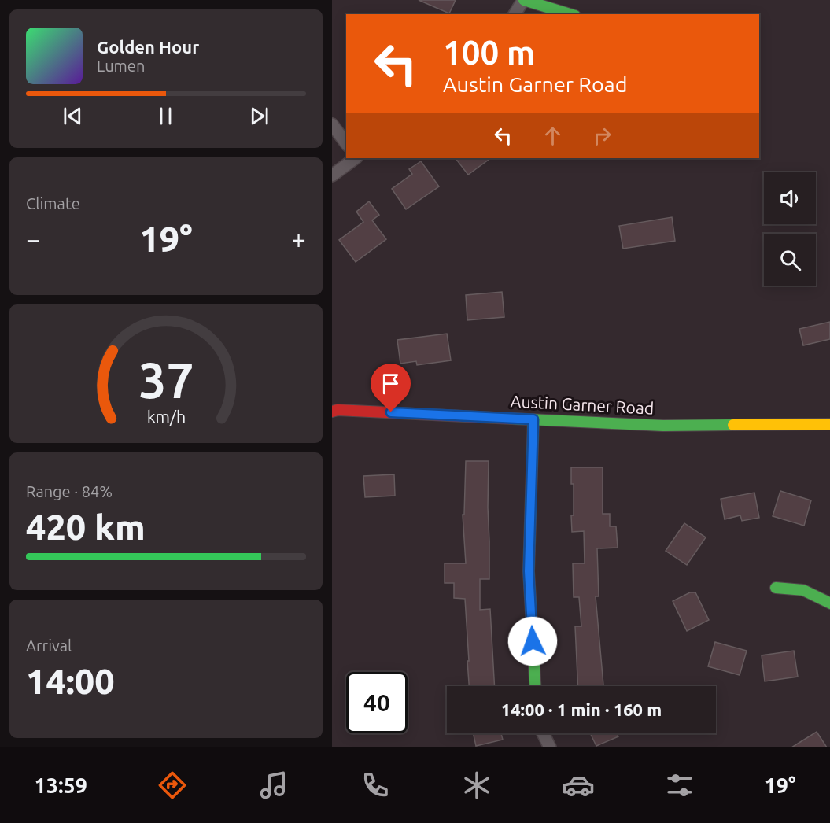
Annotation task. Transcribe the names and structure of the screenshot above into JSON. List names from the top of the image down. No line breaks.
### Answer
{"streets":{"street":["Austin Garner Road"]},"page":{"turn":["100 m","Austin Garner Road"],"song":["Golden Hour","Lumen"],"tile":["Climate",["Range · 84%","420 km"],["Arrival","14:00"]],"heat":["−","19°","+"],"limit":"40","trip":"14:00 · 1 min · 160 m","tabs":["13:59","19°"],"gauge":["37","km/h"]}}
